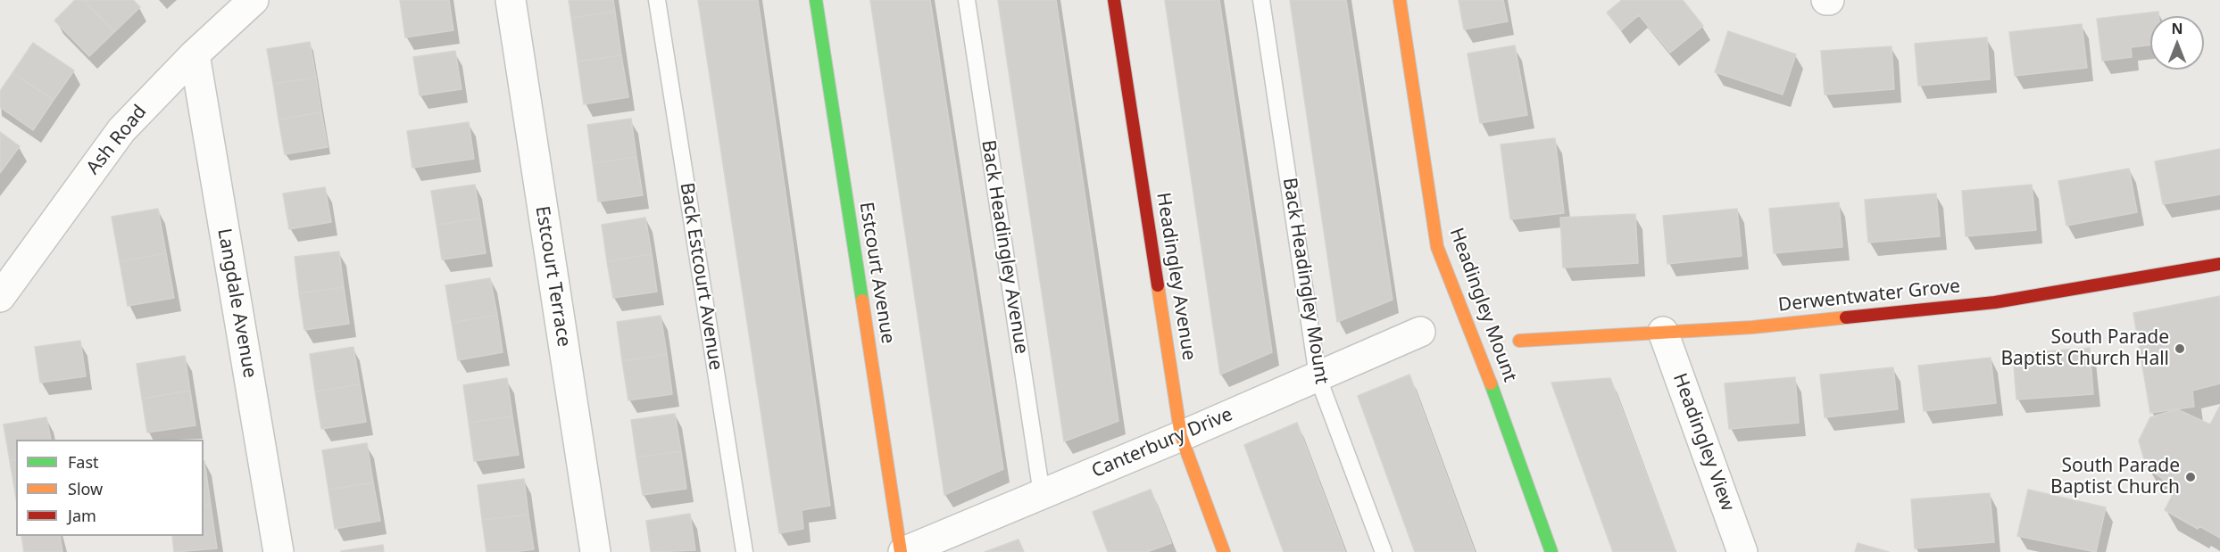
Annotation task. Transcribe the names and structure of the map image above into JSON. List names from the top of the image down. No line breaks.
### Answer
{"streets":{"street":["Ash Road","Estcourt Avenue","Estcourt Terrace","Headingley Avenue","Derwentwater Grove","Langdale Avenue","Headingley Mount","Headingley View","Canterbury Drive"],"lane":["Back Headingley Avenue","Back Estcourt Avenue","Back Headingley Mount"]},"crossings":[["Ash Road","Langdale Avenue"],["Back Headingley Avenue","Canterbury Drive"],["Estcourt Avenue","Canterbury Drive"],["Headingley Avenue","Canterbury Drive"],["Back Headingley Mount","Canterbury Drive"],["Derwentwater Grove","Headingley View"]],"places":["South Parade Baptist Church Hall","South Parade Baptist Church"],"legend":["Fast","Slow","Jam"],"north":"top"}
